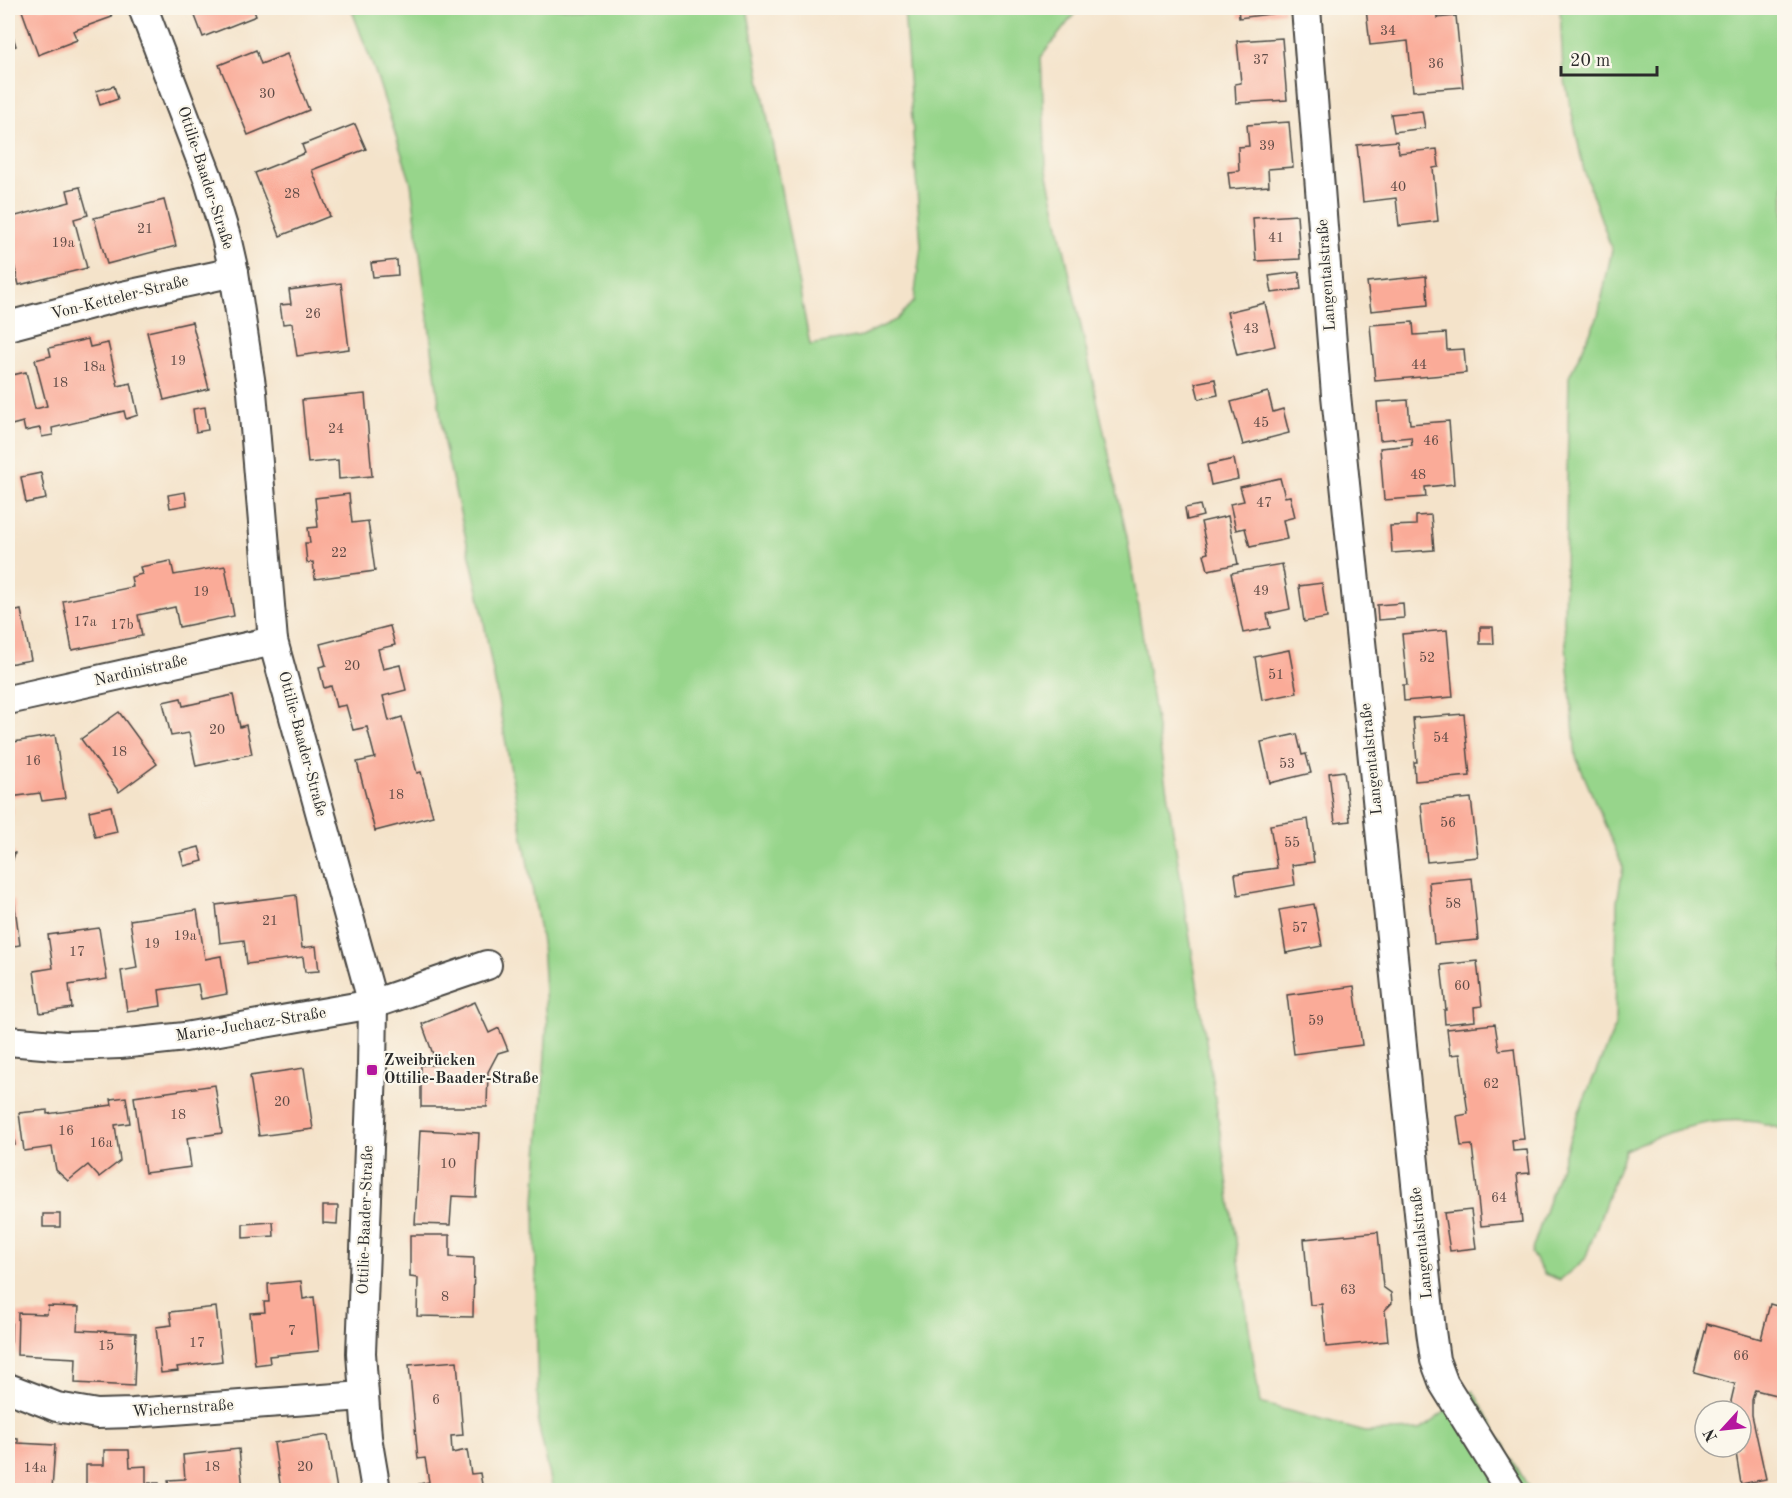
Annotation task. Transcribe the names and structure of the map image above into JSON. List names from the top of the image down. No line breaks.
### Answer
{"streets":{"street":["Ottilie-Baader-Straße","Langentalstraße","Von-Ketteler-Straße","Nardinistraße","Marie-Juchacz-Straße","Wichernstraße"]},"crossings":[["Ottilie-Baader-Straße","Von-Ketteler-Straße"],["Ottilie-Baader-Straße","Nardinistraße"],["Ottilie-Baader-Straße","Marie-Juchacz-Straße"],["Ottilie-Baader-Straße","Wichernstraße"]],"places":{"transit":["Zweibrücken Ottilie-Baader-Straße"]},"house_numbers":["34","37","36","30","39","40","28","21","41","19a","26","43","19","44","18a","18","45","24","46","48","47","22","49","19","17a","17b","52","20","51","20","54","18","16","53","18","56","55","58","21","57","19a","19","17","60","59","62","20","18","16","16a","10","64","63","8","7","17","15","66","6","18","20","14a"],"scale_bar":"20 m","north":"bottom left"}
